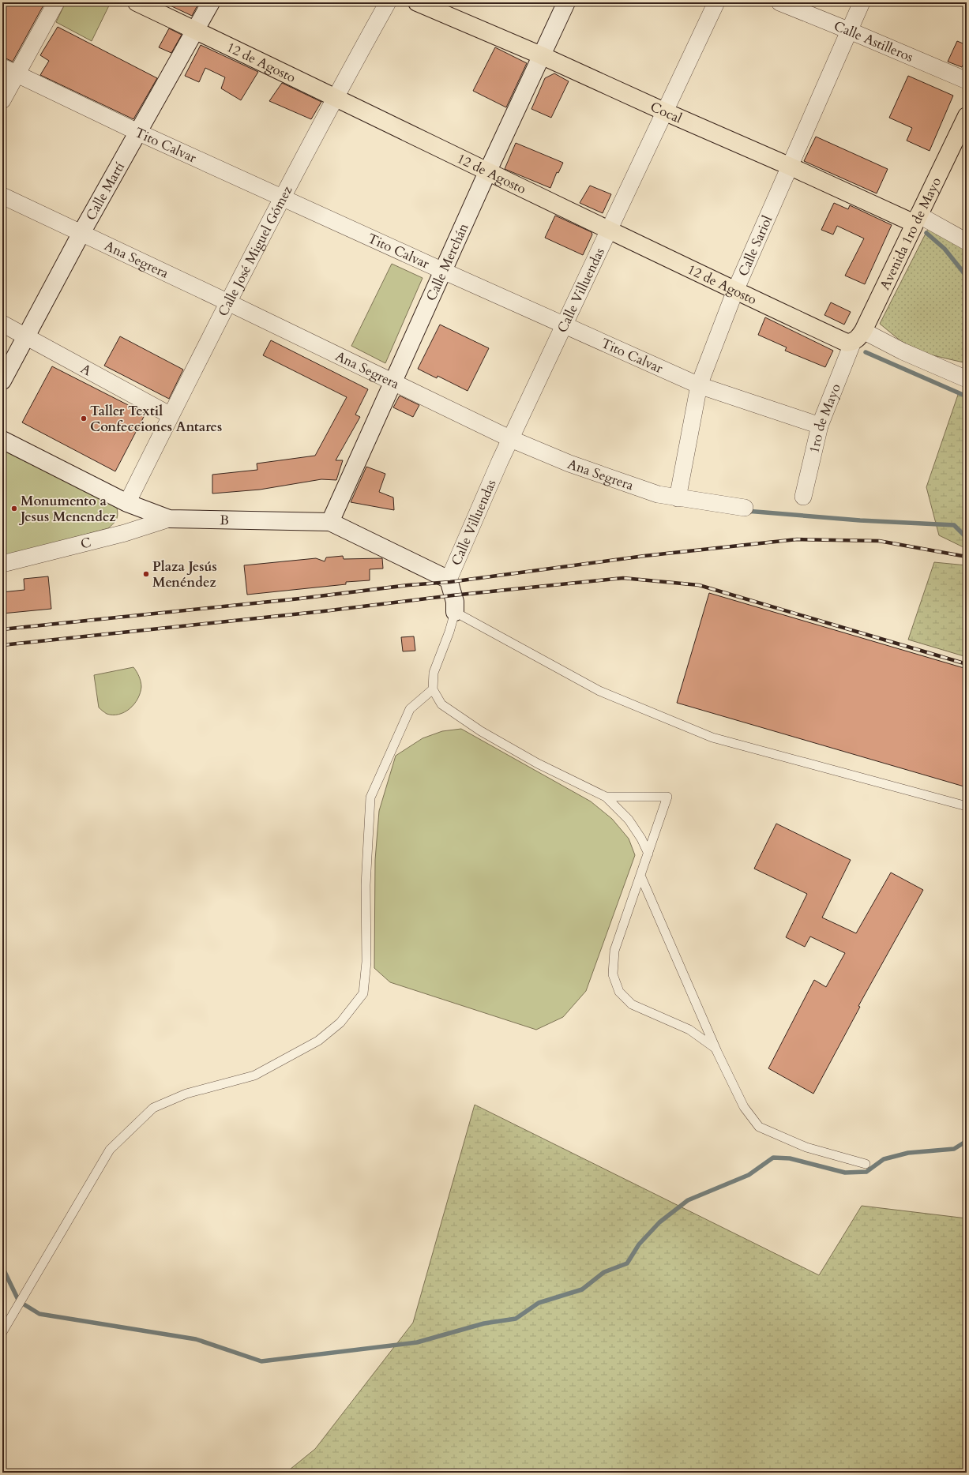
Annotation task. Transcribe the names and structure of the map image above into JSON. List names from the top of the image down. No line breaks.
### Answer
{"streets":{"main road":["12 de Agosto","Cocal","Avenida 1ro de Mayo"],"street":["Calle Astilleros","Tito Calvar","Calle Martí","Calle Sariol","Calle José Miguel Gómez","Ana Segrera","Calle Merchán","Calle Villuendas","A","1ro de Mayo","B","C"]},"crossings":[["Calle Astilleros","Calle Sariol"],["12 de Agosto","Calle Martí"],["12 de Agosto","Avenida 1ro de Mayo"],["12 de Agosto","Calle Sariol"],["12 de Agosto","Calle José Miguel Gómez"],["12 de Agosto","Calle Merchán"],["12 de Agosto","Calle Villuendas"],["12 de Agosto","1ro de Mayo"],["Cocal","Avenida 1ro de Mayo"],["Cocal","Calle Sariol"],["Cocal","Calle Merchán"],["Cocal","Calle Villuendas"],["Tito Calvar","Calle Martí"],["Tito Calvar","Calle Sariol"],["Tito Calvar","Calle José Miguel Gómez"],["Tito Calvar","Calle Merchán"],["Tito Calvar","Calle Villuendas"],["Tito Calvar","1ro de Mayo"],["Calle Martí","Ana Segrera"],["Calle Martí","A"],["Avenida 1ro de Mayo","1ro de Mayo"],["Calle Sariol","Ana Segrera"],["Calle José Miguel Gómez","Ana Segrera"],["Calle José Miguel Gómez","A"],["Calle José Miguel Gómez","B"],["Ana Segrera","Calle Merchán"],["Ana Segrera","Calle Villuendas"],["Calle Merchán","B"],["Calle Villuendas","B"],["B","C"]],"places":["Taller Textil Confecciones Antares","Monumento a Jesus Menendez","Plaza Jesús Menéndez"]}
